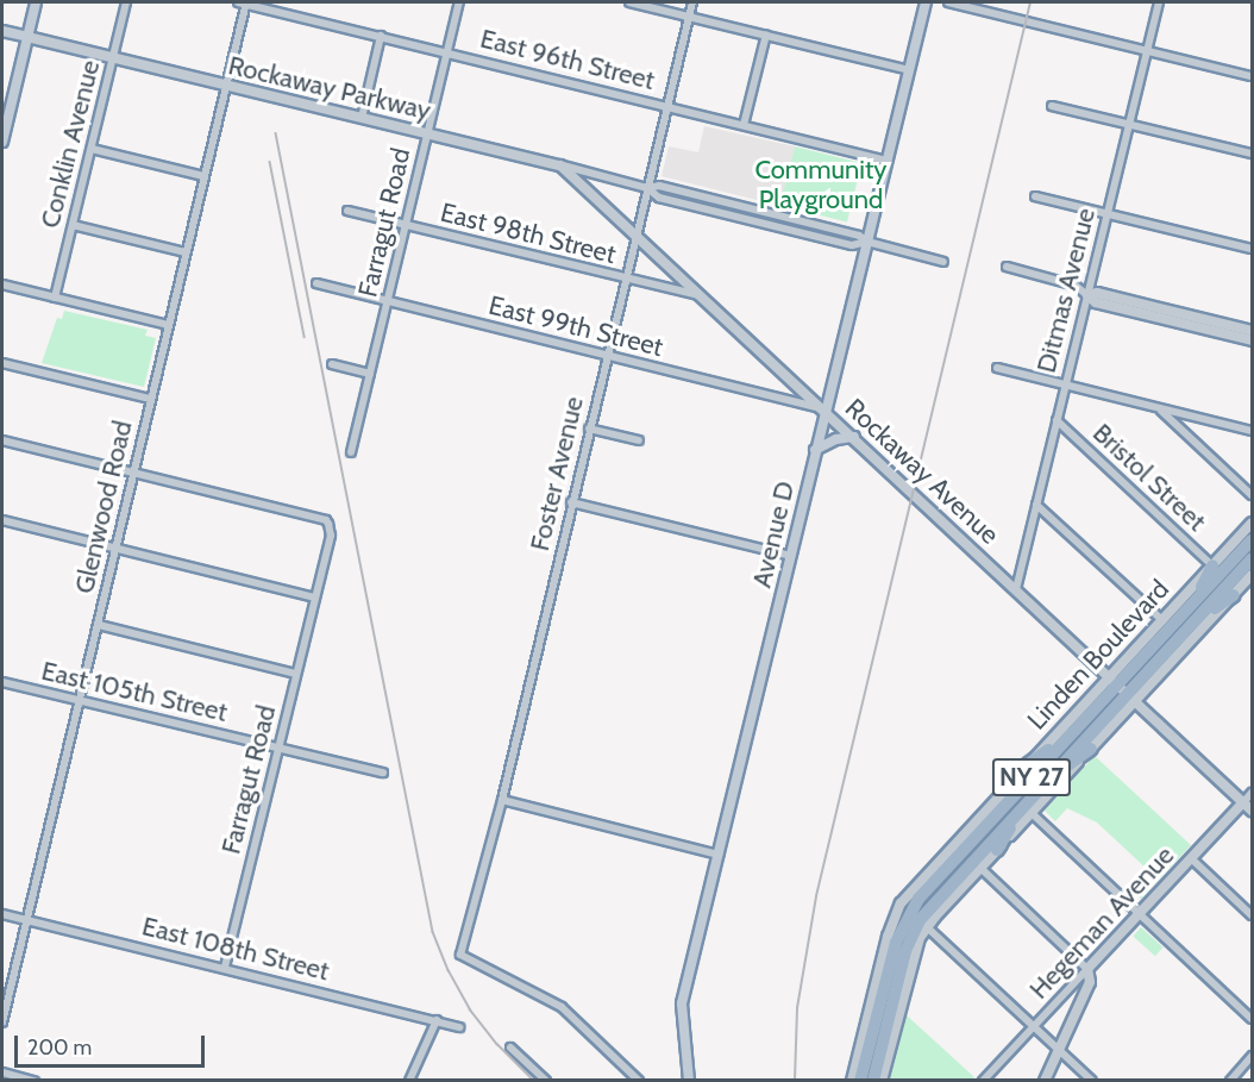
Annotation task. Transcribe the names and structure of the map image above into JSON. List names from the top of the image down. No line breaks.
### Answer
{"streets":{"highway":["Linden Boulevard","NY 27"],"main road":["Rockaway Parkway","Avenue D"],"street":["East 96th Street","Conklin Avenue","Farragut Road","East 98th Street","Ditmas Avenue","East 99th Street","Rockaway Avenue","Foster Avenue","Bristol Street","Glenwood Road","East 105th Street","Hegeman Avenue","East 108th Street"]},"crossings":[["East 96th Street","Farragut Road"],["East 96th Street","Foster Avenue"],["East 96th Street","Glenwood Road"],["East 96th Street","Avenue D"],["Rockaway Parkway","Conklin Avenue"],["Rockaway Parkway","Farragut Road"],["Rockaway Parkway","Rockaway Avenue"],["Rockaway Parkway","Foster Avenue"],["Rockaway Parkway","Glenwood Road"],["Rockaway Parkway","Avenue D"],["Farragut Road","East 98th Street"],["Farragut Road","East 99th Street"],["Farragut Road","Glenwood Road"],["Farragut Road","East 105th Street"],["Farragut Road","East 108th Street"],["East 98th Street","Rockaway Avenue"],["East 98th Street","Foster Avenue"],["Ditmas Avenue","Rockaway Avenue"],["Ditmas Avenue","Bristol Street"],["East 99th Street","Rockaway Avenue"],["East 99th Street","Foster Avenue"],["East 99th Street","Avenue D"],["Rockaway Avenue","Foster Avenue"],["Rockaway Avenue","Avenue D"],["Rockaway Avenue","Linden Boulevard"],["Rockaway Avenue","Hegeman Avenue"],["Bristol Street","Linden Boulevard"],["Glenwood Road","East 105th Street"],["Glenwood Road","East 108th Street"]],"parks":["Community Playground"],"scale_bar":"200 m"}
